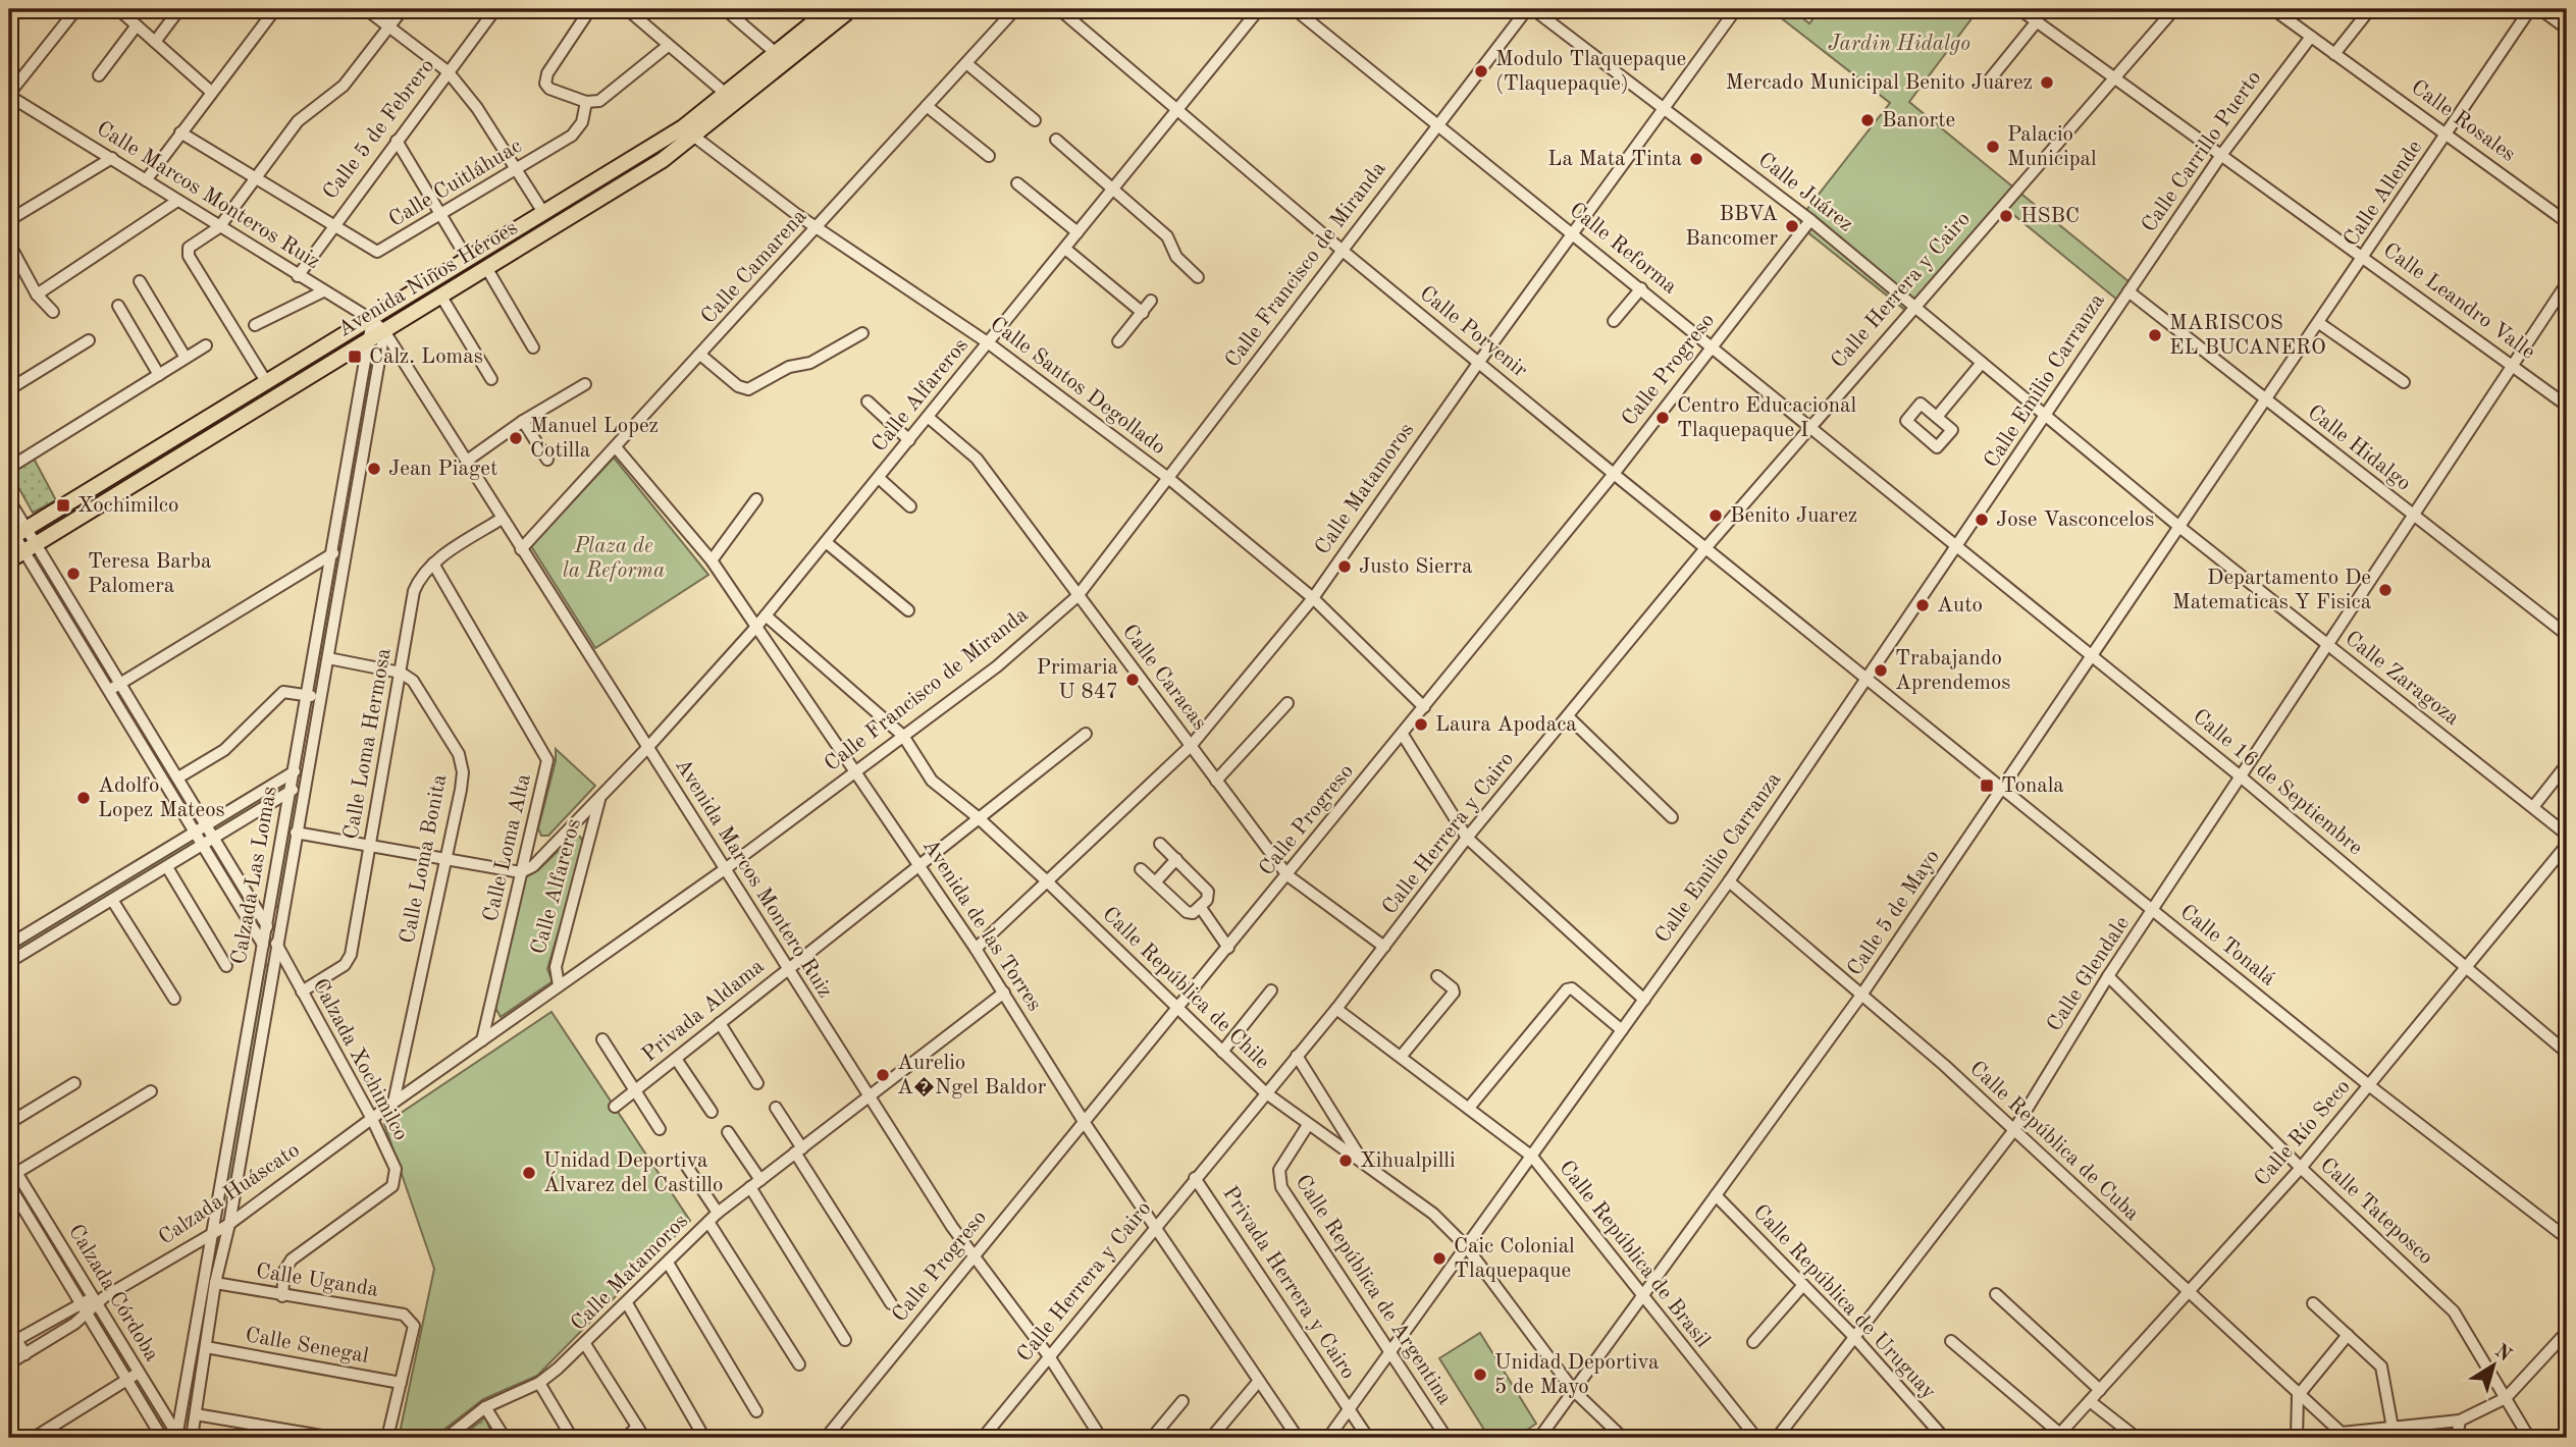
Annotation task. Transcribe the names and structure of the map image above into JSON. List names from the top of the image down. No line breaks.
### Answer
{"streets":{"main road":["Avenida Niños Héroes"],"street":["Calle Rosales","Calle 5 de Febrero","Calle Carrillo Puerto","Calle Cuitláhuac","Calle Juárez","Calle Allende","Calle Marcos Monteros Ruiz","Calle Reforma","Calle Francisco de Miranda","Calle Camarena","Calle Herrera y Cairo","Calle Leandro Valle","Calle Porvenir","Calle Progreso","Calle Emilio Carranza","Calle Santos Degollado","Calle Alfareros","Calle Hidalgo","Calle Matamoros","Calle Caracas","Calle Zaragoza","Calle Loma Hermosa","Calle 16 de Septiembre","Calle Loma Alta","Calle Loma Bonita","Calzada Las Lomas","Avenida Marcos Montero Ruiz","Calle 5 de Mayo","Avenida de las Torres","Calle Tonalá","Calle Glendale","Calle República de Chile","Privada Aldama","Calzada Xochimilco","Calle Río Seco","Calle República de Cuba","Calzada Huáscato","Calle Tateposco","Calle República de Brasil","Calle Uganda","Privada Herrera y Cairo","Calle República de Argentina","Calzada Córdoba","Calle República de Uruguay","Calle Senegal"]},"crossings":[["Calle Rosales","Calle Carrillo Puerto"],["Calle Rosales","Calle Allende"],["Calle 5 de Febrero","Calle Cuitláhuac"],["Calle 5 de Febrero","Calle Marcos Monteros Ruiz"],["Calle Carrillo Puerto","Calle Leandro Valle"],["Calle Carrillo Puerto","Calle Emilio Carranza"],["Calle Carrillo Puerto","Calle Hidalgo"],["Calle Juárez","Calle Herrera y Cairo"],["Calle Juárez","Calle Progreso"],["Calle Juárez","Calle Emilio Carranza"],["Calle Juárez","Calle Matamoros"],["Calle Juárez","Calle Zaragoza"],["Calle Allende","Calle Leandro Valle"],["Calle Allende","Calle Hidalgo"],["Calle Allende","Calle 5 de Mayo"],["Calle Marcos Monteros Ruiz","Avenida Niños Héroes"],["Calle Marcos Monteros Ruiz","Calzada Las Lomas"],["Calle Marcos Monteros Ruiz","Avenida Marcos Montero Ruiz"],["Calle Reforma","Calle Francisco de Miranda"],["Calle Reforma","Calle Herrera y Cairo"],["Calle Reforma","Calle Progreso"],["Calle Reforma","Calle Emilio Carranza"],["Calle Reforma","Calle Matamoros"],["Calle Reforma","Calle 16 de Septiembre"],["Calle Francisco de Miranda","Calle Porvenir"],["Calle Francisco de Miranda","Calle Santos Degollado"],["Calle Francisco de Miranda","Calle Alfareros"],["Calle Francisco de Miranda","Calle Caracas"],["Calle Francisco de Miranda","Calle Loma Alta"],["Calle Francisco de Miranda","Calle Loma Bonita"],["Calle Francisco de Miranda","Avenida Marcos Montero Ruiz"],["Calle Francisco de Miranda","Avenida de las Torres"],["Calle Francisco de Miranda","Calle República de Chile"],["Calle Francisco de Miranda","Calzada Xochimilco"],["Calle Francisco de Miranda","Calzada Huáscato"],["Calle Camarena","Calle Santos Degollado"],["Calle Camarena","Avenida Marcos Montero Ruiz"],["Calle Camarena","Avenida de las Torres"],["Avenida Niños Héroes","Calle Santos Degollado"],["Avenida Niños Héroes","Calzada Las Lomas"],["Avenida Niños Héroes","Avenida Marcos Montero Ruiz"],["Avenida Niños Héroes","Calzada Xochimilco"],["Calle Herrera y Cairo","Calle Leandro Valle"],["Calle Herrera y Cairo","Calle Porvenir"],["Calle Herrera y Cairo","Calle Caracas"],["Calle Herrera y Cairo","Avenida Marcos Montero Ruiz"],["Calle Herrera y Cairo","Avenida de las Torres"],["Calle Herrera y Cairo","Calle República de Chile"],["Calle Herrera y Cairo","Calle República de Brasil"],["Calle Herrera y Cairo","Privada Herrera y Cairo"],["Calle Leandro Valle","Calle Glendale"],["Calle Porvenir","Calle Progreso"],["Calle Porvenir","Calle Emilio Carranza"],["Calle Porvenir","Calle Alfareros"],["Calle Porvenir","Calle Matamoros"],["Calle Porvenir","Calle Tonalá"],["Calle Progreso","Calle Santos Degollado"],["Calle Progreso","Calle Caracas"],["Calle Progreso","Avenida Marcos Montero Ruiz"],["Calle Progreso","Avenida de las Torres"],["Calle Progreso","Calle República de Chile"],["Calle Emilio Carranza","Calle Hidalgo"],["Calle Emilio Carranza","Calle Zaragoza"],["Calle Emilio Carranza","Calle 16 de Septiembre"],["Calle Emilio Carranza","Calle Tonalá"],["Calle Emilio Carranza","Calle República de Chile"],["Calle Emilio Carranza","Calle República de Cuba"],["Calle Emilio Carranza","Calle República de Brasil"],["Calle Emilio Carranza","Privada Herrera y Cairo"],["Calle Emilio Carranza","Calle República de Argentina"],["Calle Santos Degollado","Calle Alfareros"],["Calle Santos Degollado","Calle Matamoros"],["Calle Alfareros","Calle Caracas"],["Calle Alfareros","Calle Loma Alta"],["Calle Alfareros","Avenida Marcos Montero Ruiz"],["Calle Alfareros","Avenida de las Torres"],["Calle Alfareros","Calle República de Chile"],["Calle Hidalgo","Calle 5 de Mayo"],["Calle Hidalgo","Calle Glendale"],["Calle Matamoros","Calle Caracas"],["Calle Matamoros","Avenida Marcos Montero Ruiz"],["Calle Matamoros","Avenida de las Torres"],["Calle Matamoros","Calle República de Chile"],["Calle Zaragoza","Calle 5 de Mayo"],["Calle Zaragoza","Calle Glendale"],["Calle Loma Hermosa","Calle Loma Alta"],["Calle Loma Hermosa","Calle Loma Bonita"],["Calle Loma Hermosa","Avenida Marcos Montero Ruiz"],["Calle Loma Hermosa","Calzada Xochimilco"],["Calle 16 de Septiembre","Calle 5 de Mayo"],["Calle 16 de Septiembre","Calle Glendale"],["Calle 16 de Septiembre","Calle Río Seco"],["Calzada Las Lomas","Avenida Marcos Montero Ruiz"],["Calzada Las Lomas","Calzada Xochimilco"],["Calzada Las Lomas","Calzada Huáscato"],["Calzada Las Lomas","Calle Uganda"],["Calzada Las Lomas","Calzada Córdoba"],["Calzada Las Lomas","Calle Senegal"],["Avenida Marcos Montero Ruiz","Privada Aldama"],["Calle 5 de Mayo","Calle Tonalá"],["Calle 5 de Mayo","Calle República de Chile"],["Calle 5 de Mayo","Calle República de Cuba"],["Calle 5 de Mayo","Calle República de Brasil"],["Calle 5 de Mayo","Calle República de Uruguay"],["Avenida de las Torres","Privada Aldama"],["Calle Tonalá","Calle Glendale"],["Calle Tonalá","Calle Río Seco"],["Calle Glendale","Calle República de Cuba"],["Calle Glendale","Calle Tateposco"],["Calle Glendale","Calle República de Uruguay"],["Calle República de Chile","Privada Aldama"],["Calle República de Chile","Calle República de Argentina"],["Calzada Xochimilco","Calzada Huáscato"],["Calzada Xochimilco","Calle Uganda"],["Calle Río Seco","Calle República de Cuba"],["Calle Río Seco","Calle Tateposco"],["Calzada Huáscato","Calzada Córdoba"],["Calle Uganda","Calle Senegal"]],"parks":["Jardin Hidalgo","Plaza de la Reforma"],"places":{"other":["Modulo Tlaquepaque (Tlaquepaque)","Mercado Municipal Benito Juarez","Banorte","Palacio Municipal","La Mata Tinta","HSBC","BBVA Bancomer","MARISCOS EL BUCANERO","Centro Educacional Tlaquepaque I","Manuel Lopez Cotilla","Jean Piaget","Benito Juarez","Jose Vasconcelos","Justo Sierra","Teresa Barba Palomera","Departamento De Matematicas Y Fisica","Auto","Trabajando Aprendemos","Primaria U 847","Laura Apodaca","Adolfo Lopez Mateos","Aurelio A�Ngel Baldor","Xihualpilli","Unidad Deportiva Álvarez del Castillo","Caic Colonial Tlaquepaque","Unidad Deportiva 5 de Mayo"],"transit":["Calz. Lomas","Xochimilco","Tonala"]},"north":"top right"}
